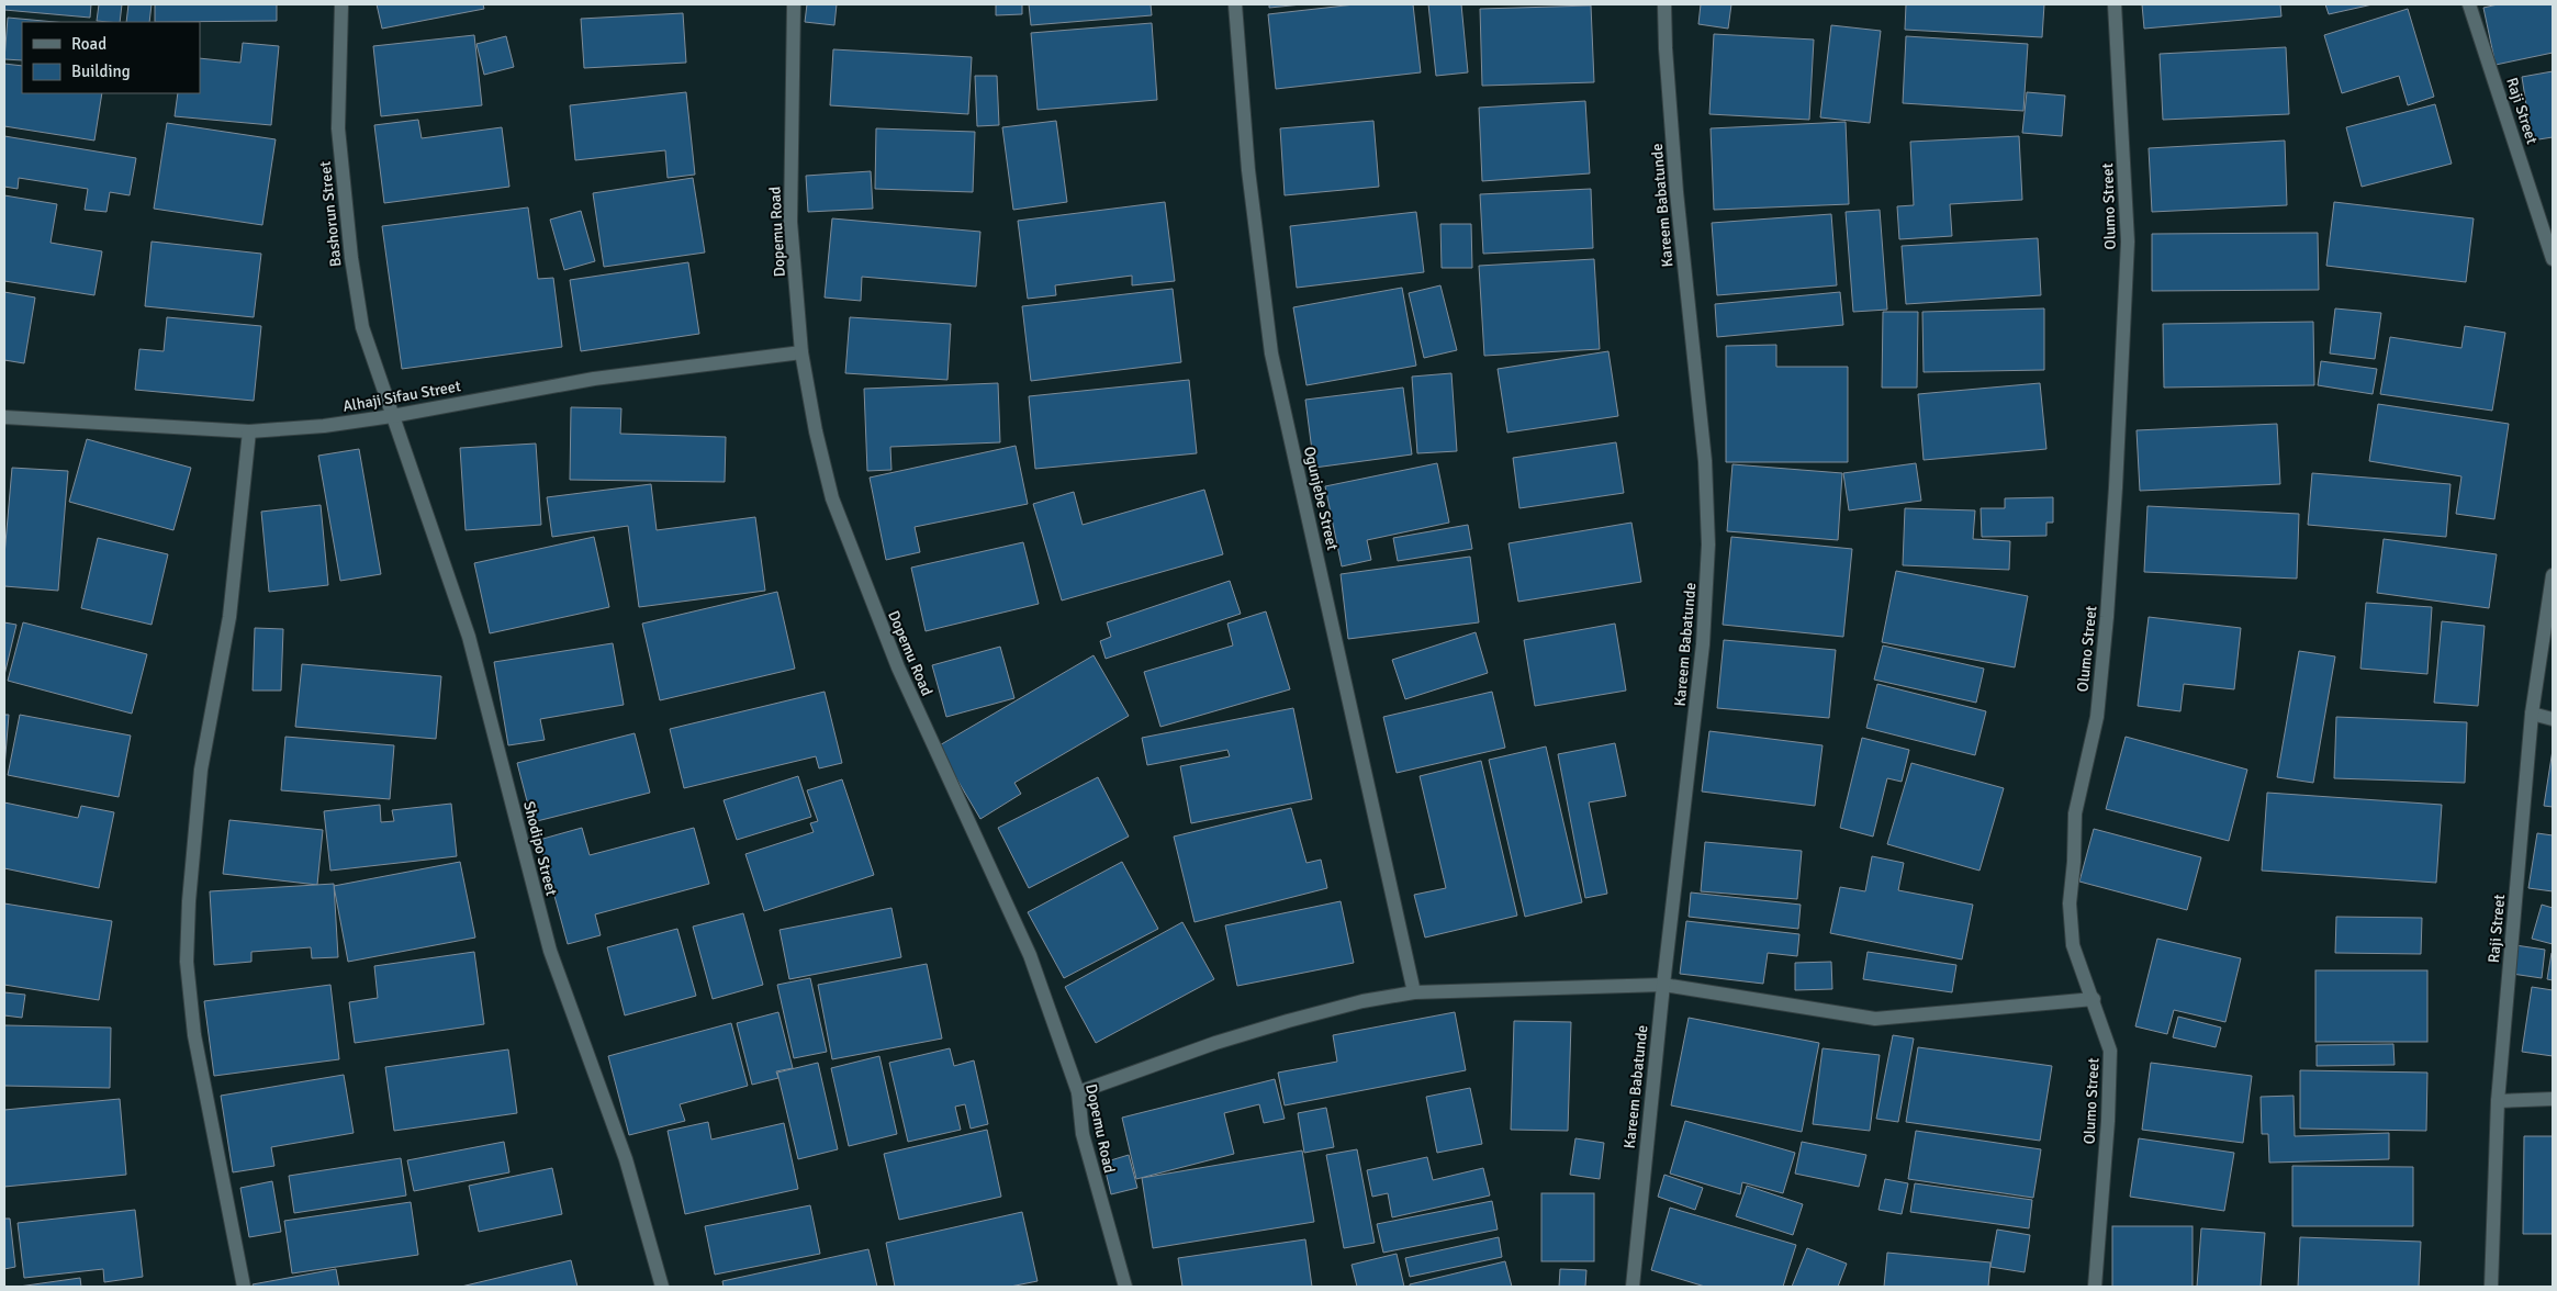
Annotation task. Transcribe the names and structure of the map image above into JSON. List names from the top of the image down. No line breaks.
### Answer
{"streets":{"street":["Raji Street","Kareem Babatunde","Olumo Street","Bashorun Street","Dopemu Road","Alhaji Sifau Street","Ogunjebe Street","Shodipo Street"]},"crossings":[["Bashorun Street","Alhaji Sifau Street"],["Bashorun Street","Shodipo Street"],["Dopemu Road","Alhaji Sifau Street"],["Alhaji Sifau Street","Shodipo Street"]],"legend":["Road","Building"]}
